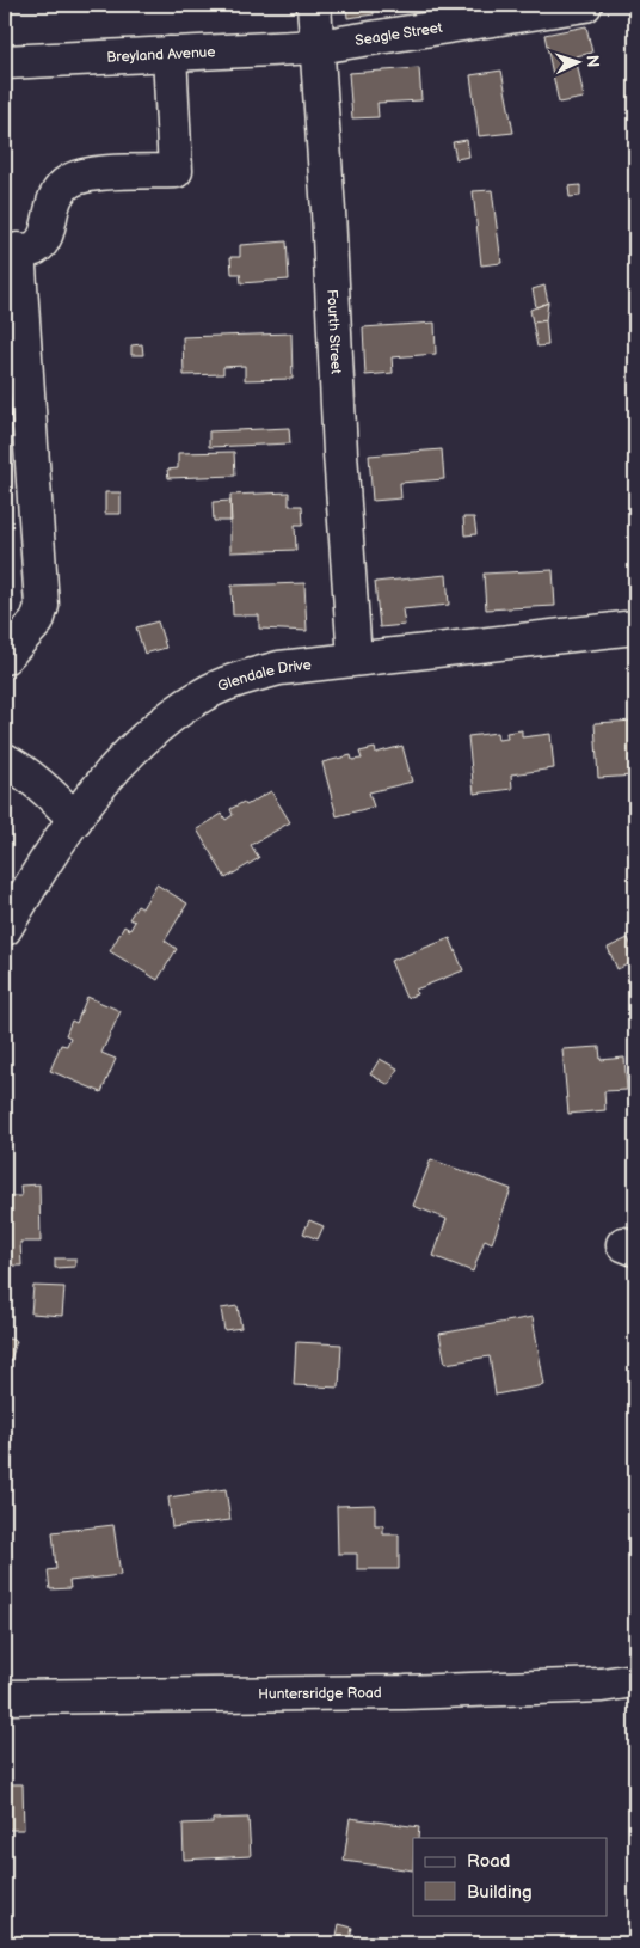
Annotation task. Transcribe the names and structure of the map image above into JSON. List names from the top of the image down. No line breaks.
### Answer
{"streets":{"street":["Seagle Street","Breyland Avenue","Fourth Street","Glendale Drive","Huntersridge Road"]},"crossings":[["Seagle Street","Breyland Avenue"],["Seagle Street","Fourth Street"],["Breyland Avenue","Fourth Street"],["Fourth Street","Glendale Drive"]],"legend":["Road","Building"],"north":"right"}
